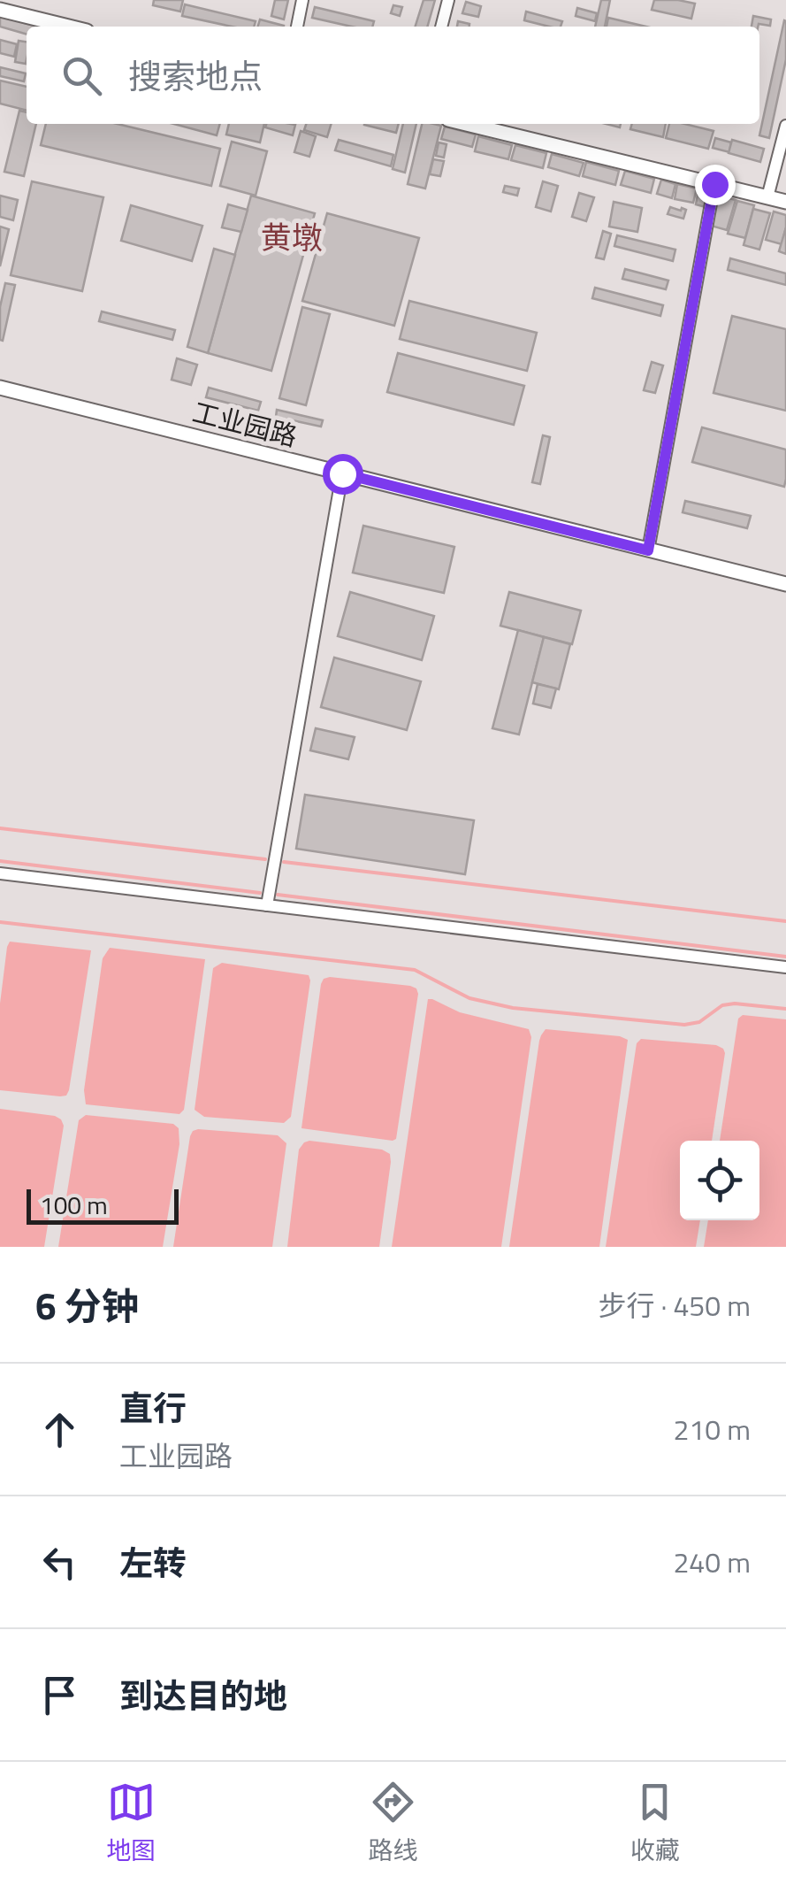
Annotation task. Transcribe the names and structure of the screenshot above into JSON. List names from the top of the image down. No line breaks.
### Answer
{"streets":{"street":["工业园路"]},"districts":["黄墩"],"scale_bar":"100 m","page":{"search":"搜索地点","scale":"100 m","heading":["6 分钟","步行 · 450 m"],"list":[["直行","工业园路","210 m"],["左转","240 m"],"到达目的地"],"nav":["地图","路线","收藏"]}}
